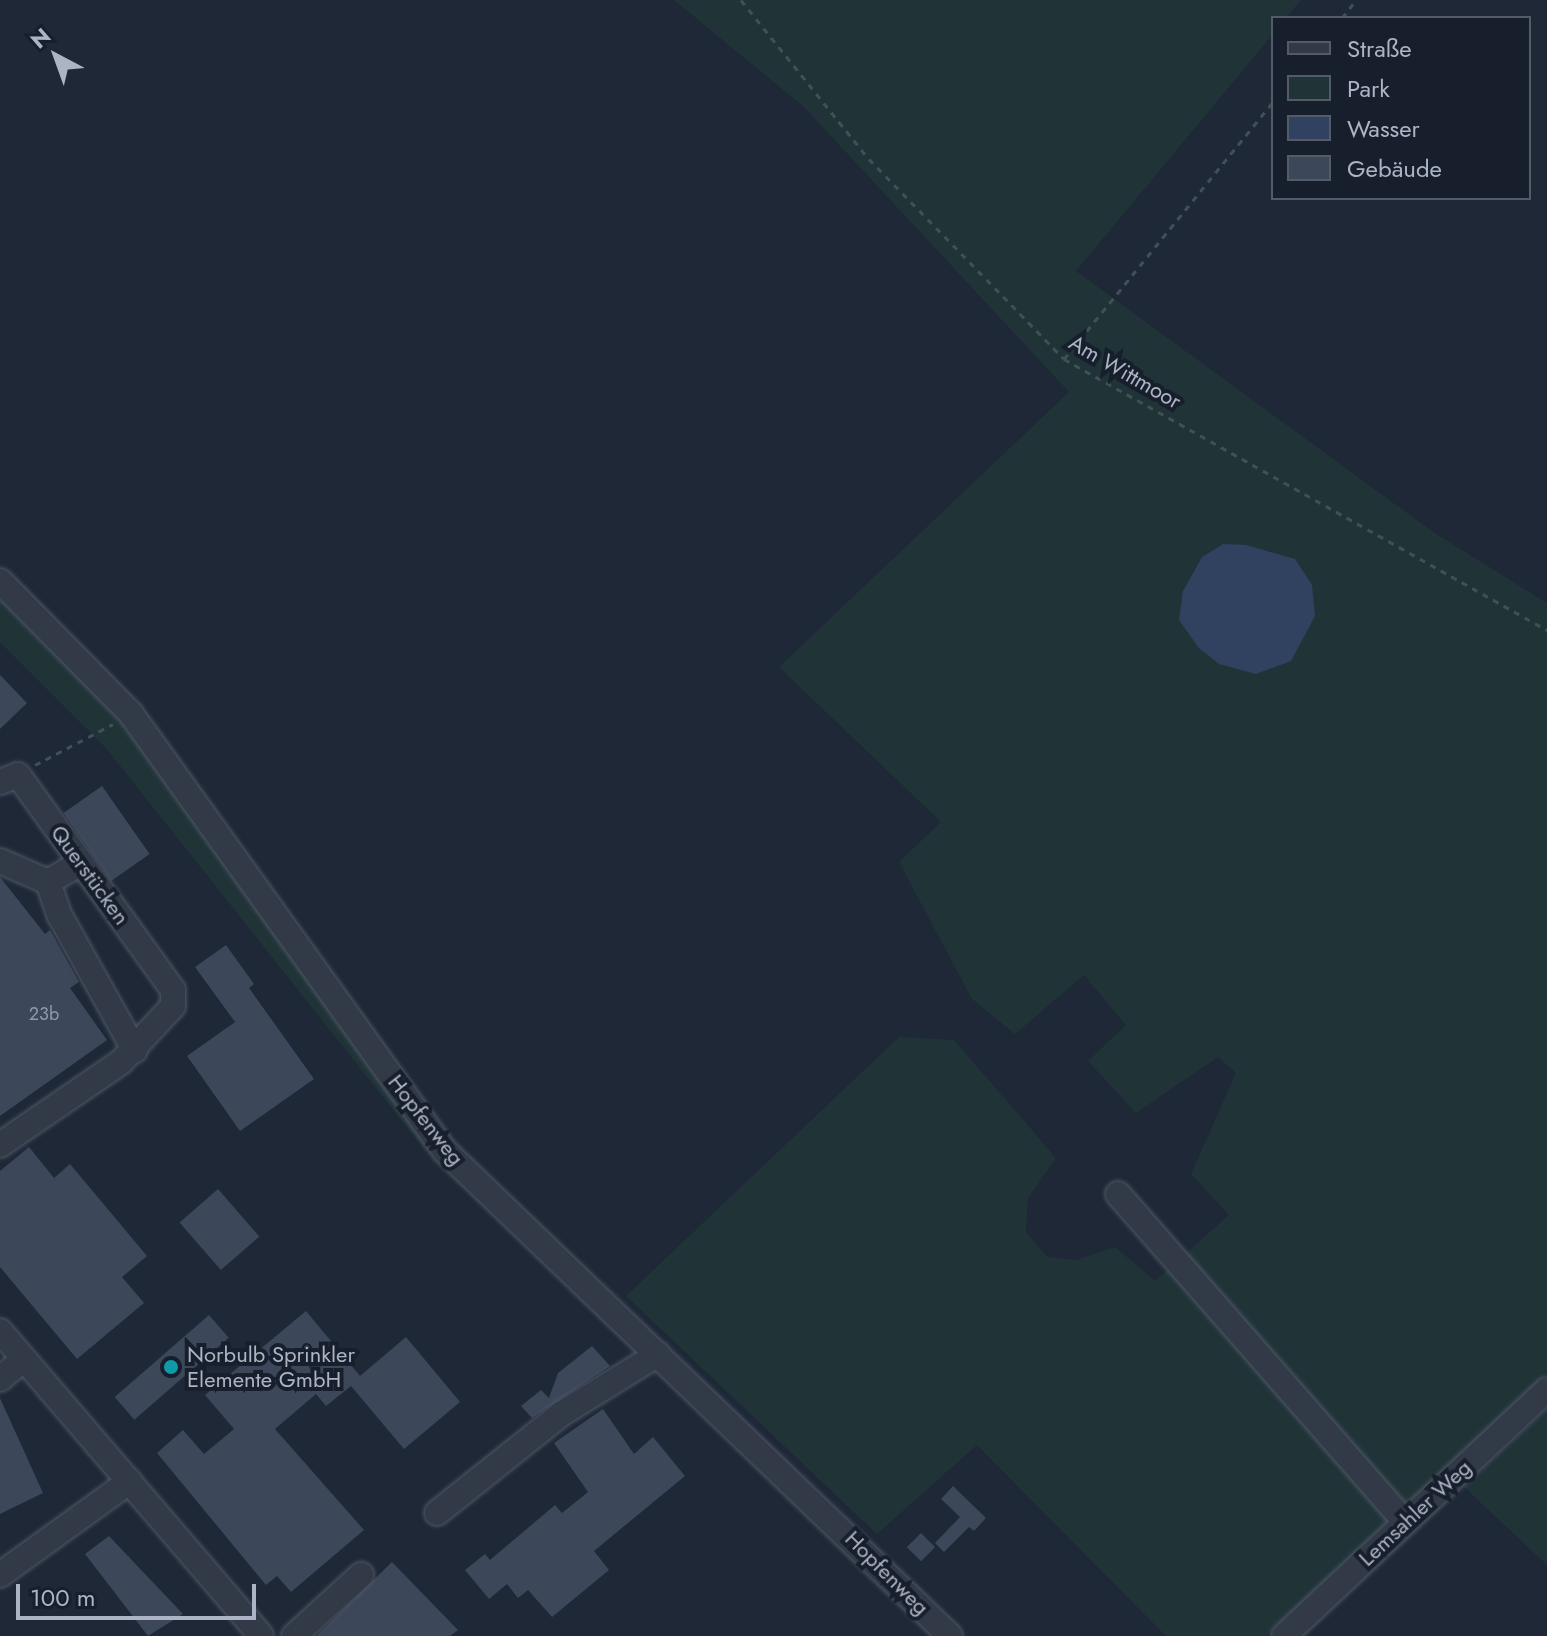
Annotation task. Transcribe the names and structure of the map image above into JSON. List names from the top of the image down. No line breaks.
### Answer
{"streets":{"street":["Querstücken","Hopfenweg","Lemsahler Weg"],"path":["Am Wittmoor"]},"places":["Norbulb Sprinkler Elemente GmbH"],"house_numbers":["23b"],"legend":["Straße","Park","Wasser","Gebäude"],"scale_bar":"100 m","north":"top left"}
